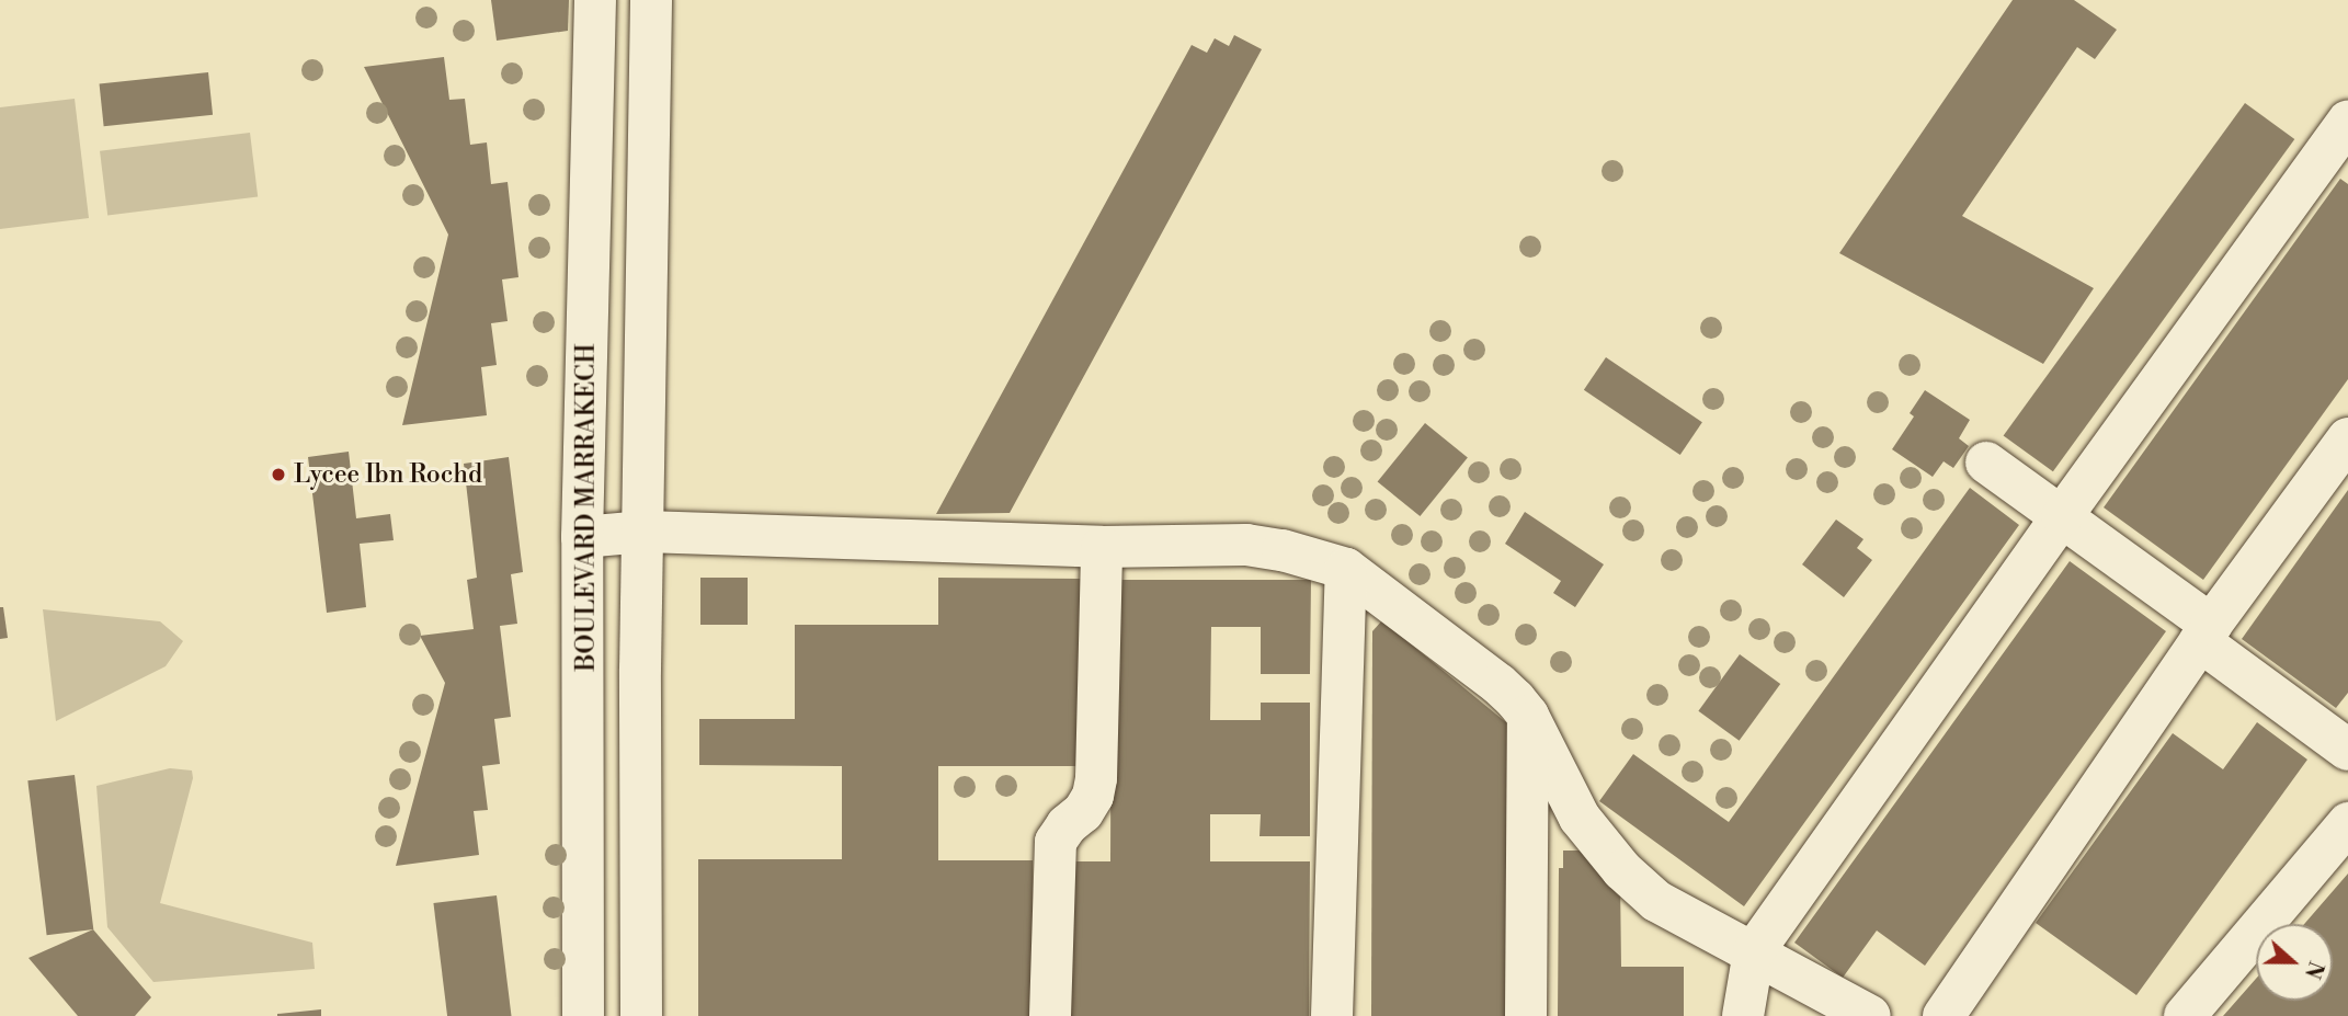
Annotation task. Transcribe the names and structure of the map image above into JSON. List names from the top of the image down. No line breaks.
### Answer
{"streets":{"street":["BOULEVARD MARRAKECH"]},"places":["Lycee Ibn Rochd"],"north":"right"}
